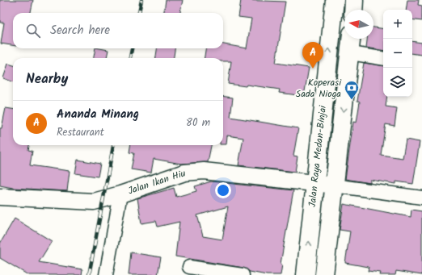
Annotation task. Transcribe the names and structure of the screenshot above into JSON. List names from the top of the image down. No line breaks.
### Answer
{"streets":{"main road":["Jalan Raya Medan-Binjai"],"street":["Jalan Ikan Hiu"]},"crossings":[["Jalan Raya Medan-Binjai","Jalan Ikan Hiu"]],"places":{"bank":["Koperasi Sada Nioga"]},"north":"left","page":{"map_buttons":["+","−"],"search":"Search here","pins":"A","heading":"Nearby","list":[{"mark":"A","name":"Ananda Minang","note":"Restaurant","value":"80 m"}]}}
